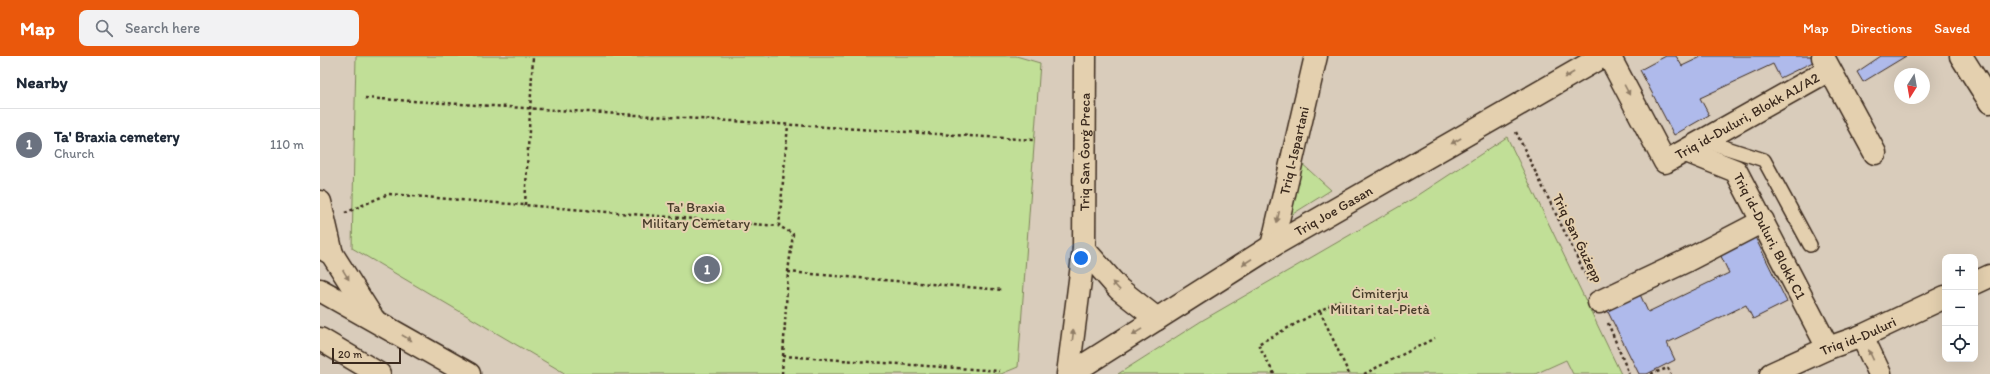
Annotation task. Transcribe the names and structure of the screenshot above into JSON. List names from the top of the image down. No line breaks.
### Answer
{"streets":{"main road":["Triq id-Duluri, Blokk A1/A2","Triq l-Ispartani","Triq San Ġorġ Preca","Triq Joe Gasan","Triq id-Duluri, Blokk C1","Triq id-Duluri"],"path":["Triq San Ġużepp"]},"crossings":[["Triq id-Duluri, Blokk A1/A2","Triq id-Duluri, Blokk C1"],["Triq l-Ispartani","Triq Joe Gasan"],["Triq San Ġorġ Preca","Triq Joe Gasan"],["Triq Joe Gasan","Triq San Ġużepp"],["Triq id-Duluri, Blokk C1","Triq id-Duluri"]],"one_way":["Triq id-Duluri, Blokk A1/A2","Triq l-Ispartani","Triq San Ġorġ Preca","Triq Joe Gasan"],"parks":["Ta' Braxia Military Cemetary","Ċimiterju Militari tal-Pietà"],"scale_bar":"20 m","north":"bottom","page":{"header":"Map","search":"Search here","nav":["Map","Directions","Saved"],"heading":"Nearby","list":[{"mark":"1","name":"Ta' Braxia cemetery","note":"Church","value":"110 m"}],"map_buttons":["+","−"],"pins":"1","scale":"20 m"}}
